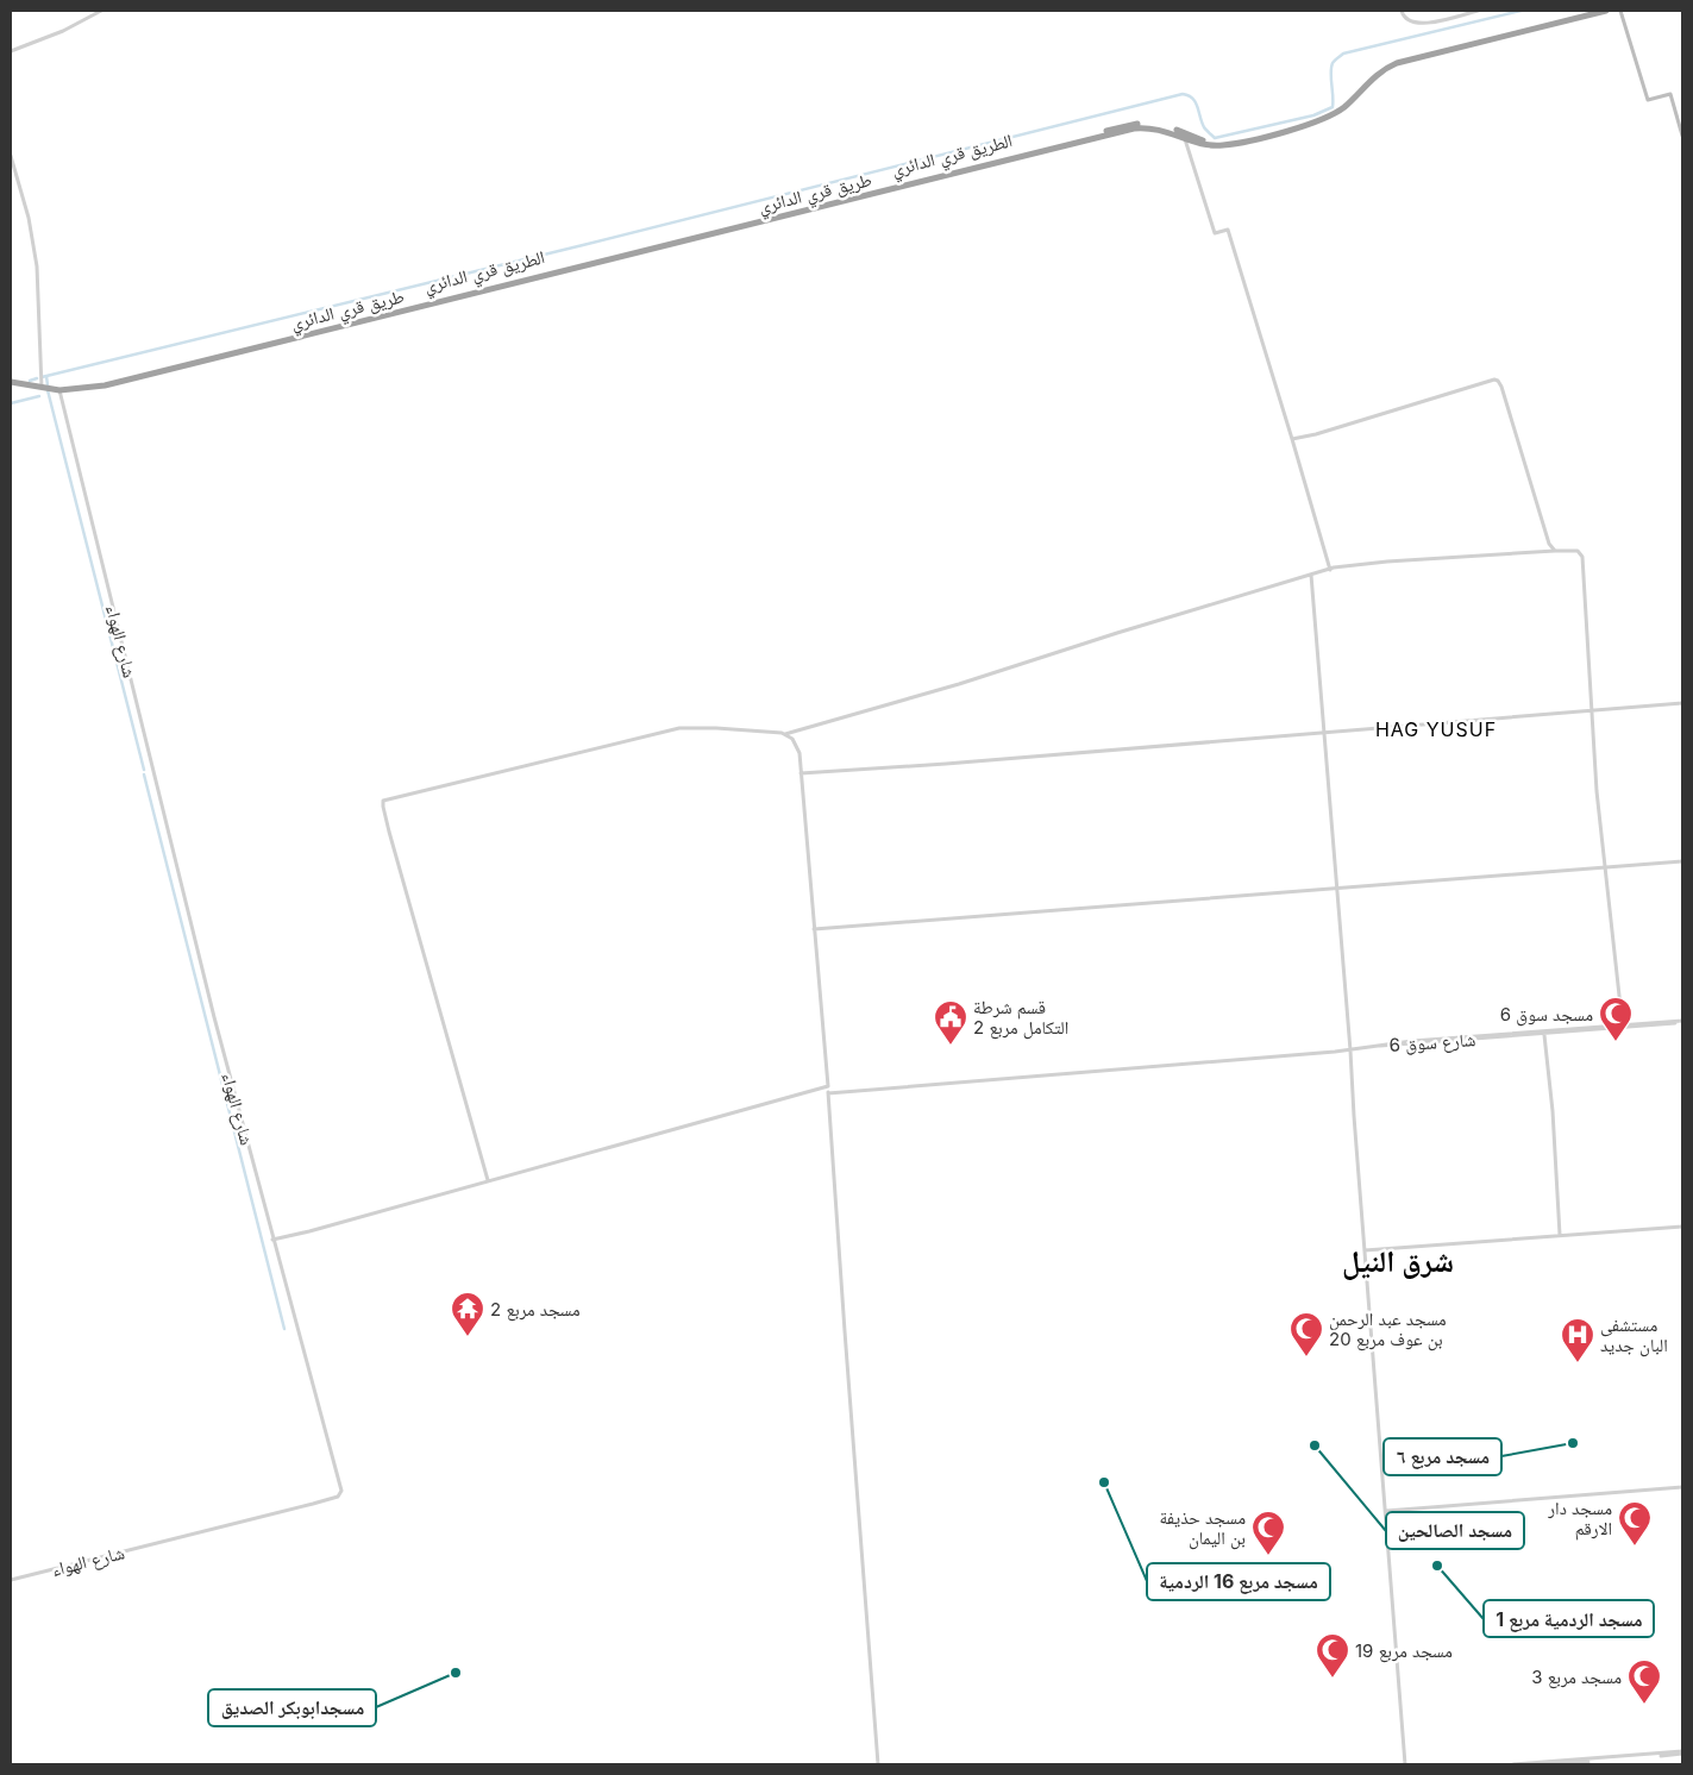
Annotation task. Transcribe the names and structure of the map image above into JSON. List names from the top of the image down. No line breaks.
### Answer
{"streets":{"highway":["الطريق قري الدائري","طريق قري الدائري"],"street":["شارع الهواء","شارع سوق 6"]},"crossings":[["الطريق قري الدائري","طريق قري الدائري"],["الطريق قري الدائري","شارع الهواء"],["طريق قري الدائري","شارع الهواء"]],"districts":["HAG YUSUF","شرق النيل"],"places":{"mosque":["مسجد سوق 6","مسجد عبد الرحمن بن عوف مربع 20","مسجد دار الارقم","مسجد حذيفة بن اليمان","مسجد مربع 19","مسجد مربع 3"],"public building":["قسم شرطة التكامل مربع 2"],"temple":["مسجد مربع 2"],"hospital":["مستشفى البان جديد"],"other":["مسجد مربع ٦","مسجد الصالحين","مسجد مربع 16 الردمية","مسجد الردمية مربع 1","مسجدابوبكر الصديق"]}}
